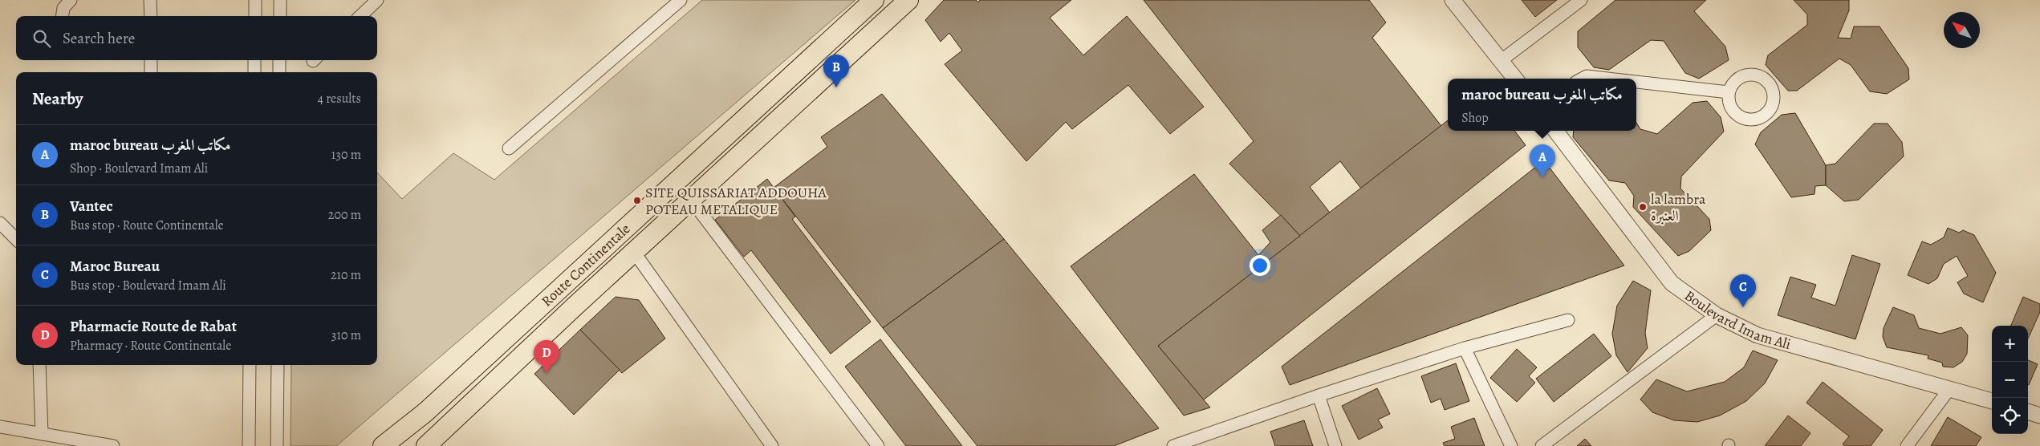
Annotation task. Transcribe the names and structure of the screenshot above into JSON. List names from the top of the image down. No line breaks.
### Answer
{"streets":{"main road":["Route Continentale"],"street":["Boulevard Imam Ali"]},"places":["SITE QUISSARIAT ADDOUHA POTEAU METALIQUE","la lambra العنبرة"],"north":"top left","page":{"search":"Search here","pins":["B","A","C","D"],"heading":["Nearby","4 results"],"popup":["maroc bureau مكاتب المغرب","Shop"],"list":[{"mark":"A","name":"maroc bureau مكاتب المغرب","note":"Shop · Boulevard Imam Ali","value":"130 m"},{"mark":"B","name":"Vantec","note":"Bus stop · Route Continentale","value":"200 m"},{"mark":"C","name":"Maroc Bureau","note":"Bus stop · Boulevard Imam Ali","value":"210 m"},{"mark":"D","name":"Pharmacie Route de Rabat","note":"Pharmacy · Route Continentale","value":"310 m"}],"map_buttons":["+","−"]}}
